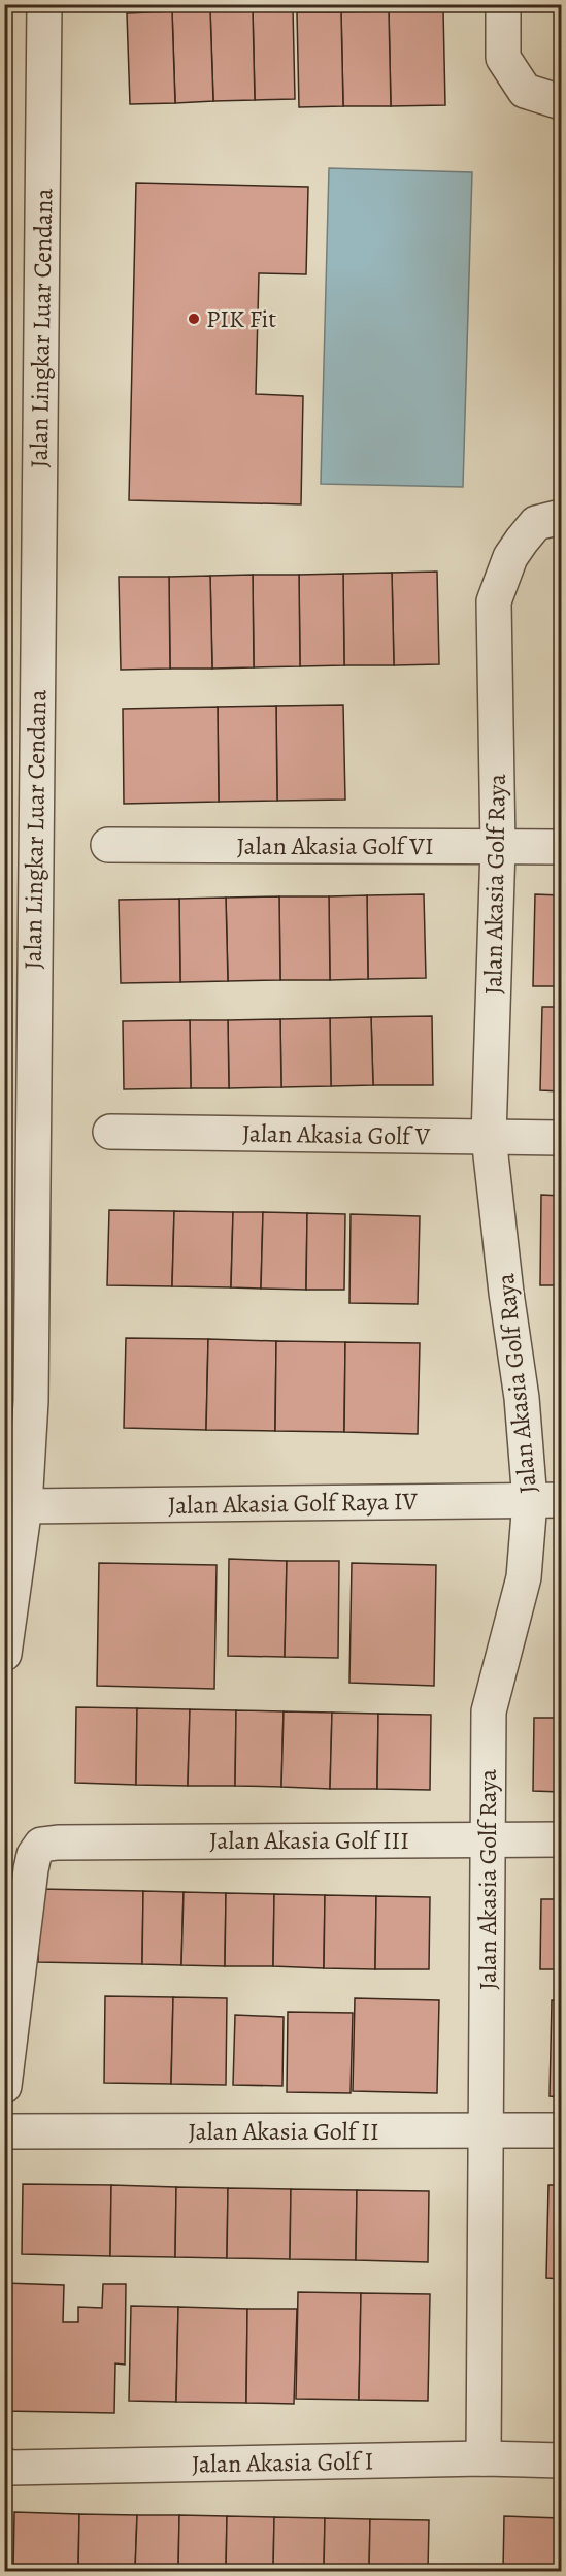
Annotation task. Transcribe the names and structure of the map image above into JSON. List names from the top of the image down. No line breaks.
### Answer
{"streets":{"street":["Jalan Lingkar Luar Cendana","Jalan Akasia Golf VI","Jalan Akasia Golf Raya","Jalan Akasia Golf V","Jalan Akasia Golf Raya IV","Jalan Akasia Golf III","Jalan Akasia Golf II","Jalan Akasia Golf I"]},"crossings":[["Jalan Lingkar Luar Cendana","Jalan Akasia Golf Raya IV"],["Jalan Akasia Golf VI","Jalan Akasia Golf Raya"],["Jalan Akasia Golf Raya","Jalan Akasia Golf V"],["Jalan Akasia Golf Raya","Jalan Akasia Golf Raya IV"],["Jalan Akasia Golf Raya","Jalan Akasia Golf III"],["Jalan Akasia Golf Raya","Jalan Akasia Golf II"],["Jalan Akasia Golf Raya","Jalan Akasia Golf I"]],"places":["PIK Fit"]}
